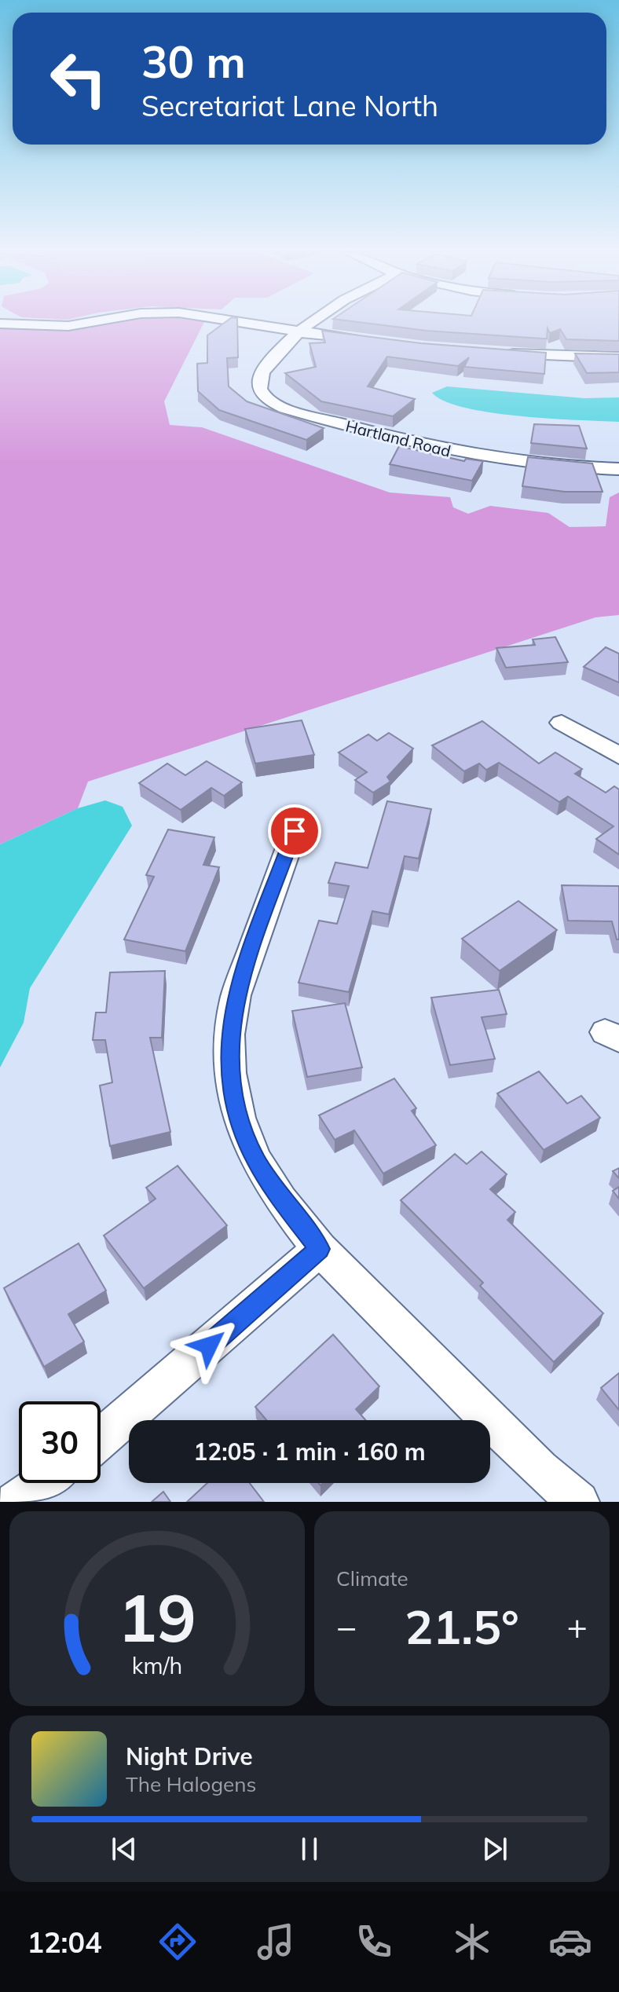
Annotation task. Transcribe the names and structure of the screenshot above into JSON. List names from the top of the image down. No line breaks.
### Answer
{"streets":{"street":["Hartland Road"]},"page":{"turn":["30 m","Secretariat Lane North"],"limit":"30","trip":"12:05 · 1 min · 160 m","tile":"Climate","heat":["−","21.5°","+"],"song":["Night Drive","The Halogens"],"tabs":"12:04","gauge":["19","km/h"]}}
